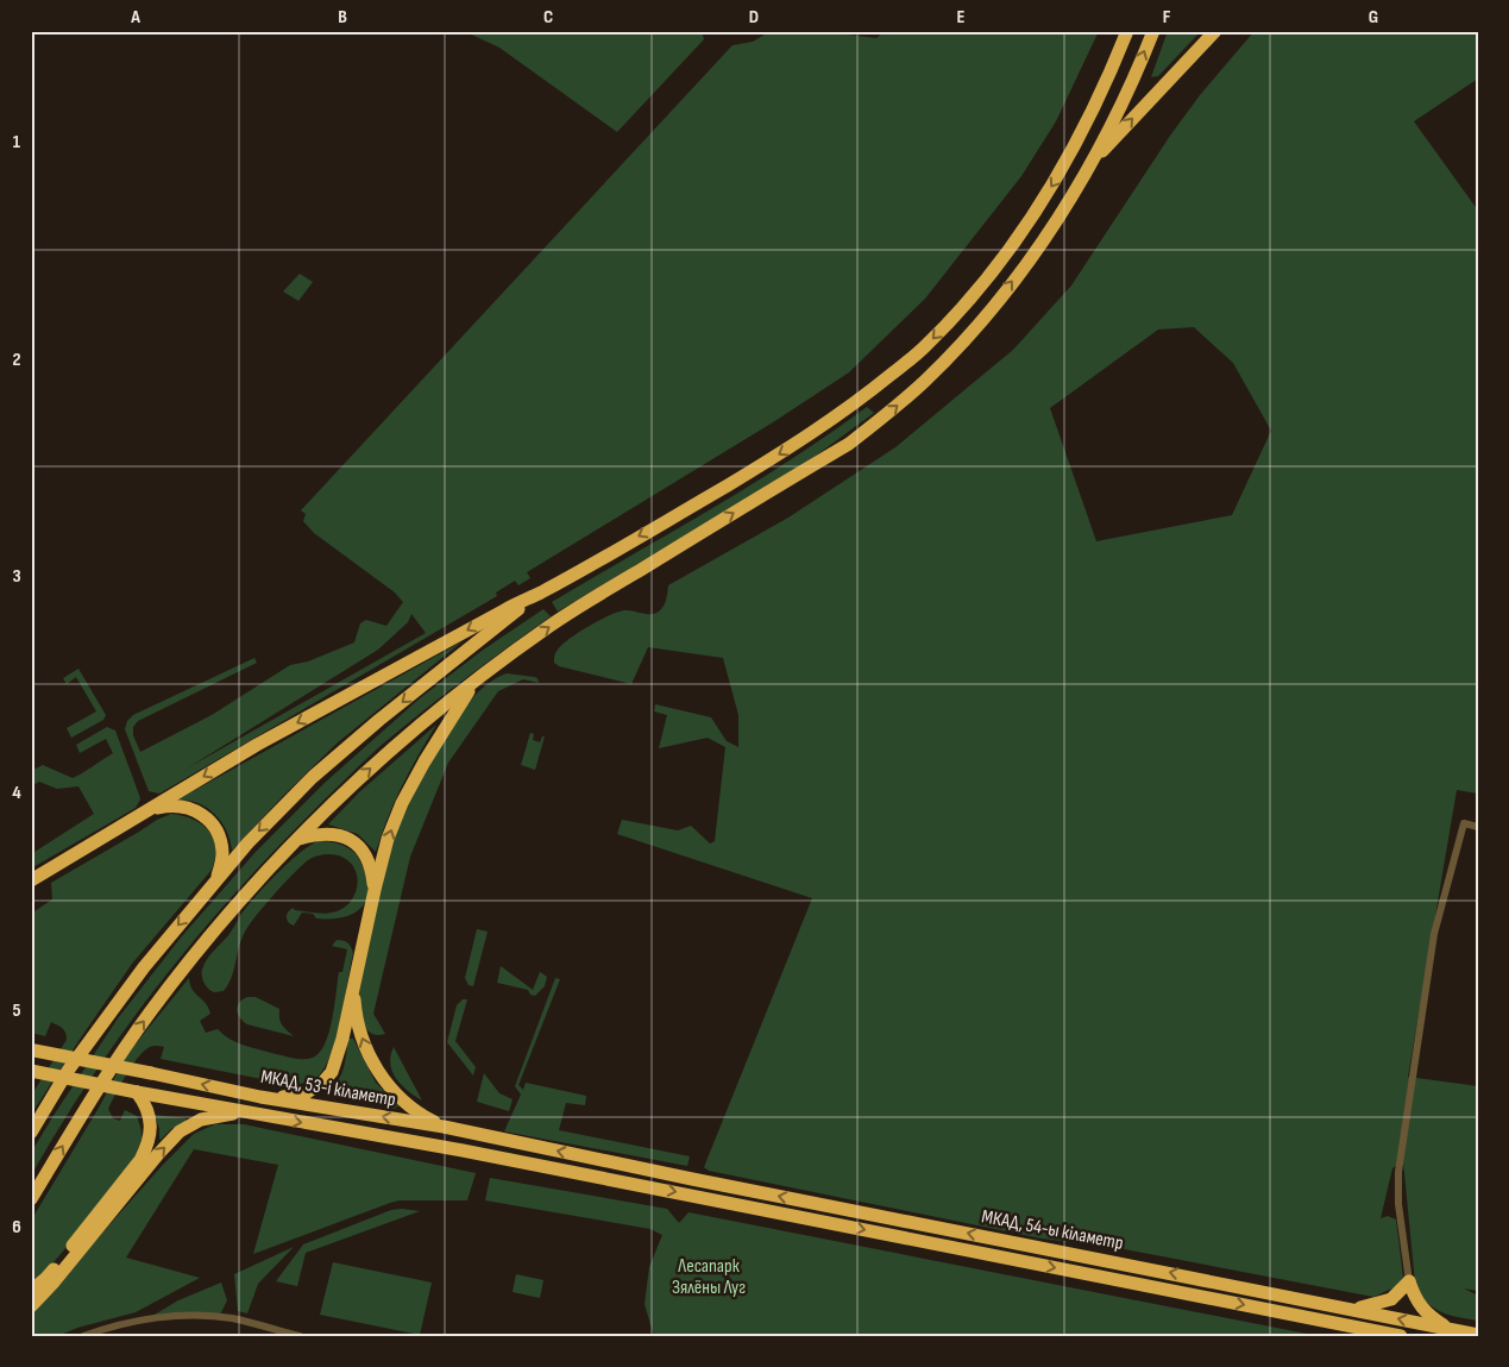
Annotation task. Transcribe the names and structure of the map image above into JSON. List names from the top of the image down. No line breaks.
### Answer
{"streets":{"highway":["МКАД, 53-і кіламетр","МКАД, 54-ы кіламетр"]},"crossings":[["МКАД, 53-і кіламетр","МКАД, 54-ы кіламетр"]],"parks":["Лесапарк Зялёны Луг"],"grid":{"columns":["A","B","C","D","E","F","G"],"rows":["1","2","3","4","5","6"]}}
